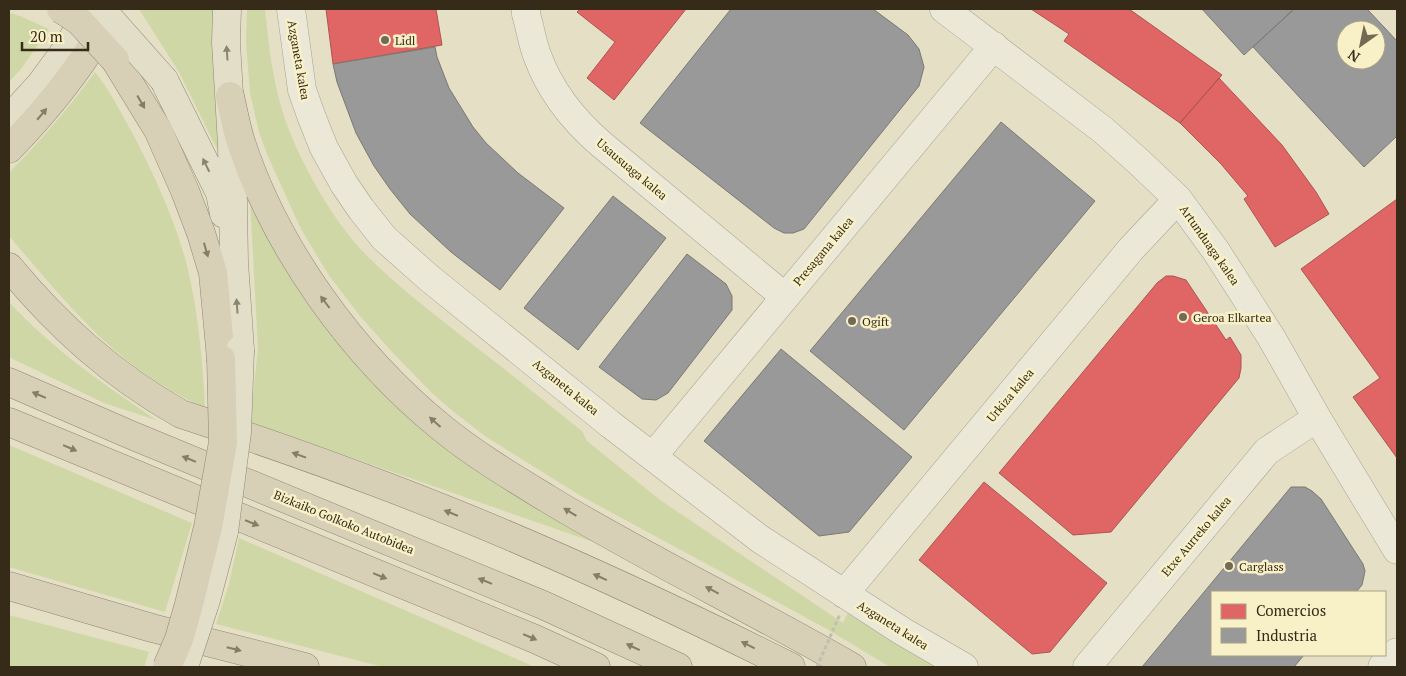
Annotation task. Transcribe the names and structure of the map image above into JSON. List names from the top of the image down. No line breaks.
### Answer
{"streets":{"highway":["Bizkaiko Golkoko Autobidea"],"street":["Azganeta kalea","Usausuaga kalea","Artunduaga kalea","Presagana kalea","Urkiza kalea","Etxe Aurreko kalea"]},"crossings":[["Azganeta kalea","Presagana kalea"],["Azganeta kalea","Urkiza kalea"],["Usausuaga kalea","Presagana kalea"],["Artunduaga kalea","Presagana kalea"],["Artunduaga kalea","Urkiza kalea"],["Artunduaga kalea","Etxe Aurreko kalea"]],"places":["Lidl","Geroa Elkartea","Ogift","Carglass"],"legend":["Comercios","Industria"],"scale_bar":"20 m","north":"bottom left"}
